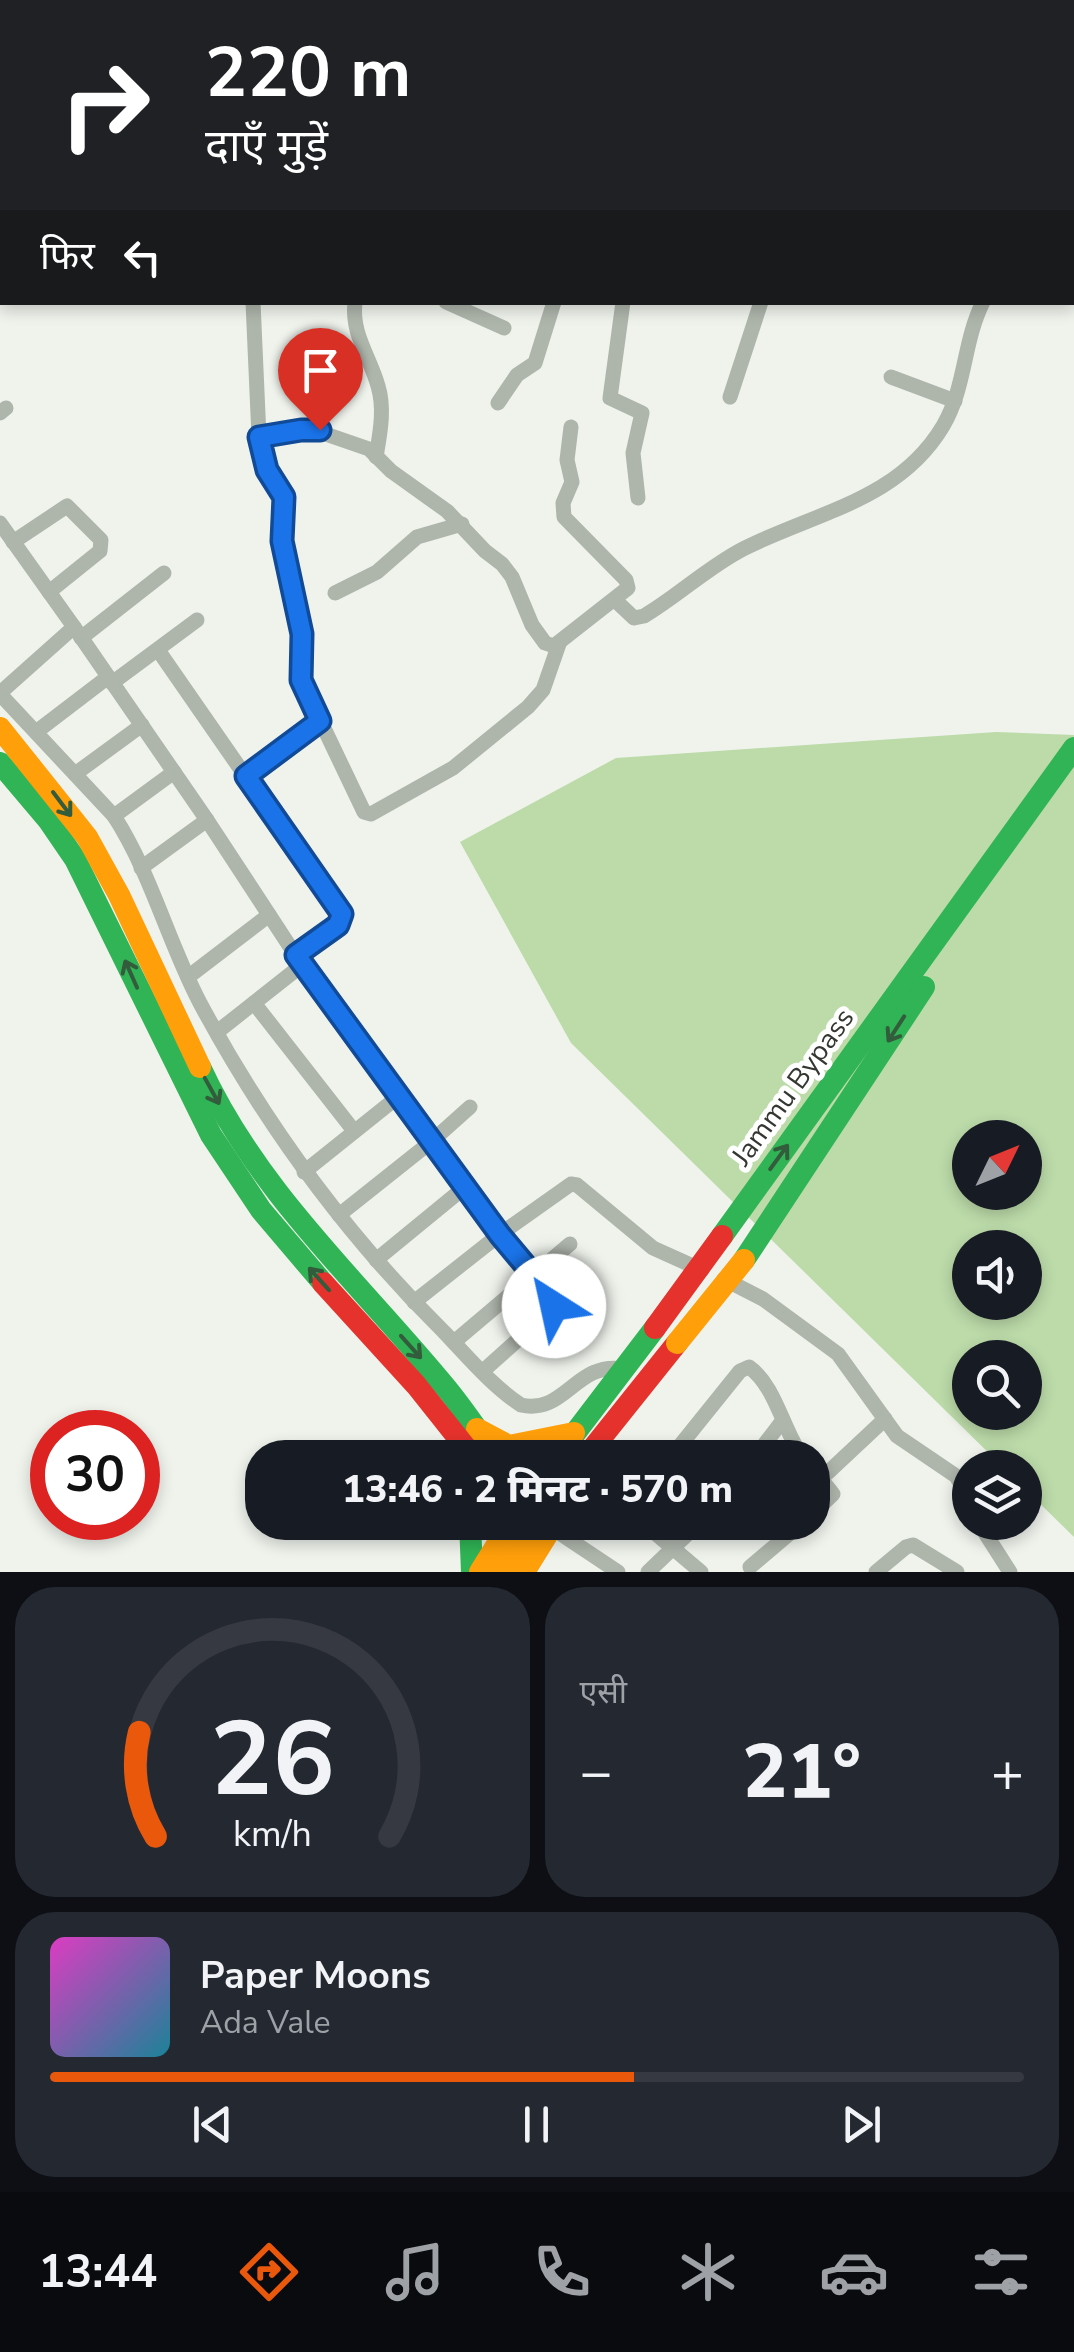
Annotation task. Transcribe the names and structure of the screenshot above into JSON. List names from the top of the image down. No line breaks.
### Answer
{"streets":{"main road":["Jammu Bypass"]},"north":"top right","page":{"turn":["220 m","दाएँ मुड़ें"],"then":"फिर","limit":"30","trip":"13:46 · 2 मिनट · 570 m","tile":"एसी","heat":["−","21°","+"],"song":["Paper Moons","Ada Vale"],"tabs":"13:44","gauge":["26","km/h"]}}
